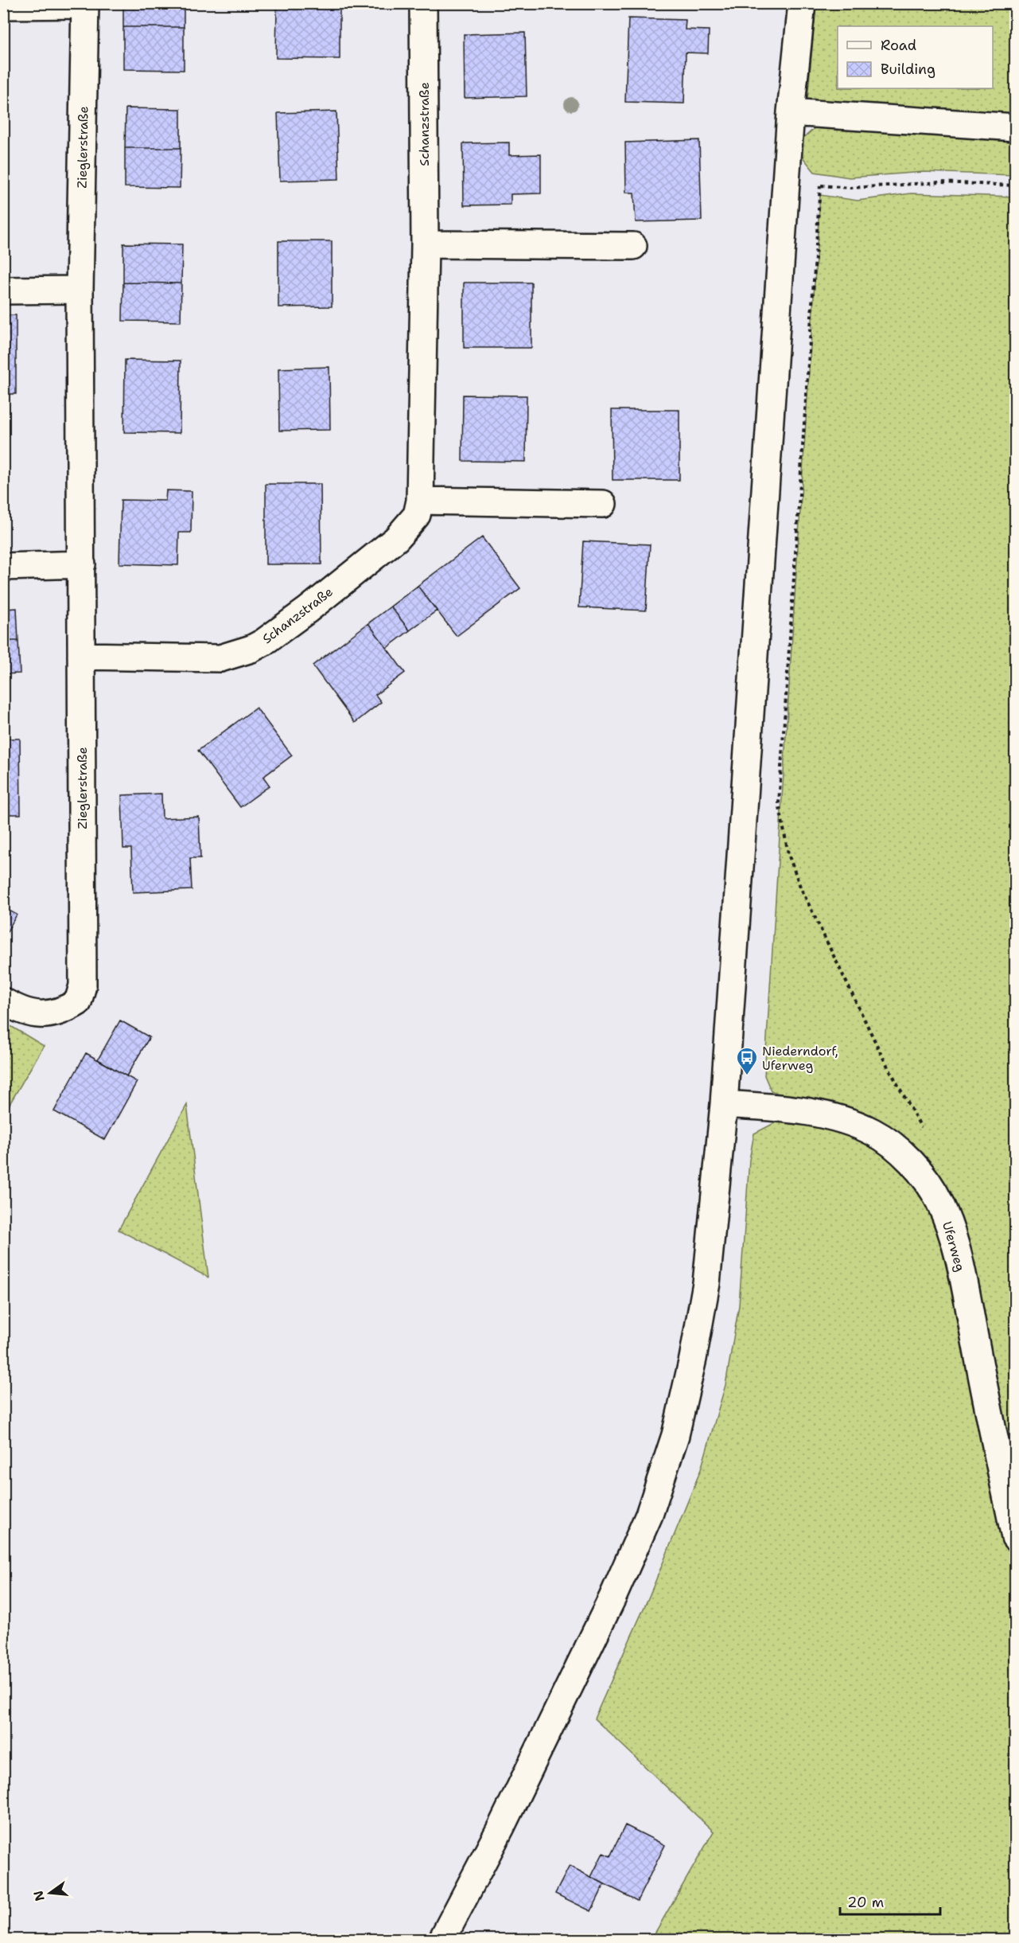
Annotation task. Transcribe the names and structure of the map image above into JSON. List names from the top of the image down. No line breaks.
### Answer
{"streets":{"street":["Schanzstraße","Zieglerstraße","Uferweg"]},"crossings":[["Schanzstraße","Zieglerstraße"]],"places":{"bus stop":["Niederndorf, Uferweg"]},"legend":["Road","Building"],"scale_bar":"20 m","north":"left"}
